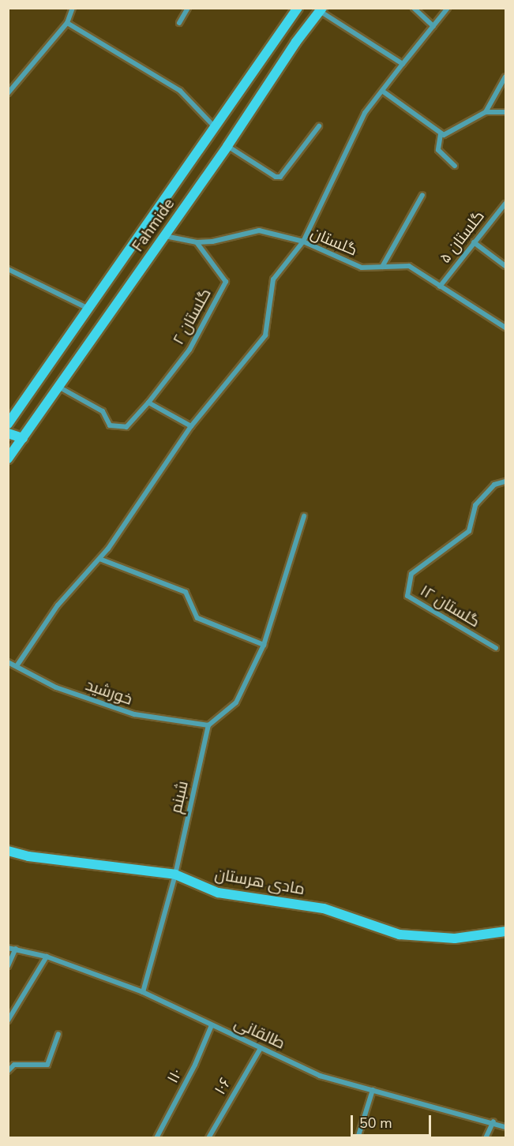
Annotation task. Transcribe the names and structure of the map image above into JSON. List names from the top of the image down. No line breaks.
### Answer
{"streets":{"main road":["Fahmide","مادی هرستان"],"street":["گلستان ۵","گلستان","گلستان ۲","گلستان ۱۲","خورشید","شبنم","طالقانی","۱۱۰","۱۰۶"]},"crossings":[["Fahmide","گلستان"],["گلستان ۵","گلستان"],["گلستان","گلستان ۲"],["خورشید","شبنم"],["شبنم","مادی هرستان"],["شبنم","طالقانی"],["طالقانی","۱۱۰"],["طالقانی","۱۰۶"]],"scale_bar":"50 m"}
